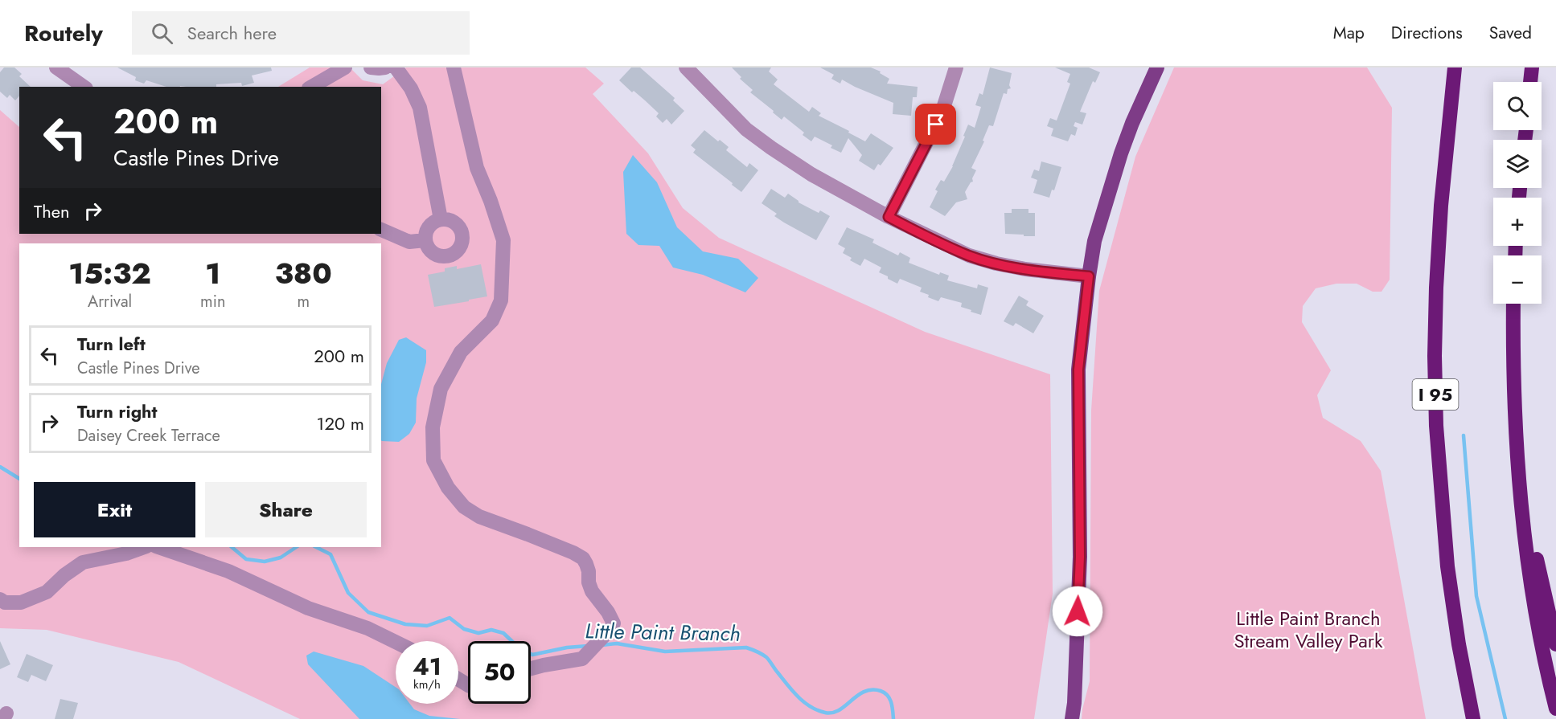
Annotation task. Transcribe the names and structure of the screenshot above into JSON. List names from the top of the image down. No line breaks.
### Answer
{"streets":{"highway":["I 95"]},"water":["Little Paint Branch"],"parks":["Little Paint Branch Stream Valley Park"],"page":{"header":"Routely","search":"Search here","nav":["Map","Directions","Saved"],"map_buttons":["+","−"],"turn":["200 m","Castle Pines Drive"],"then":"Then","eta":["15:32","Arrival","1","min","380","m"],"list":[{"name":"Turn left","note":"Castle Pines Drive","value":"200 m"},{"name":"Turn right","note":"Daisey Creek Terrace","value":"120 m"}],"buttons":["Exit","Share"],"speed":"41 km/h","limit":"50"}}
